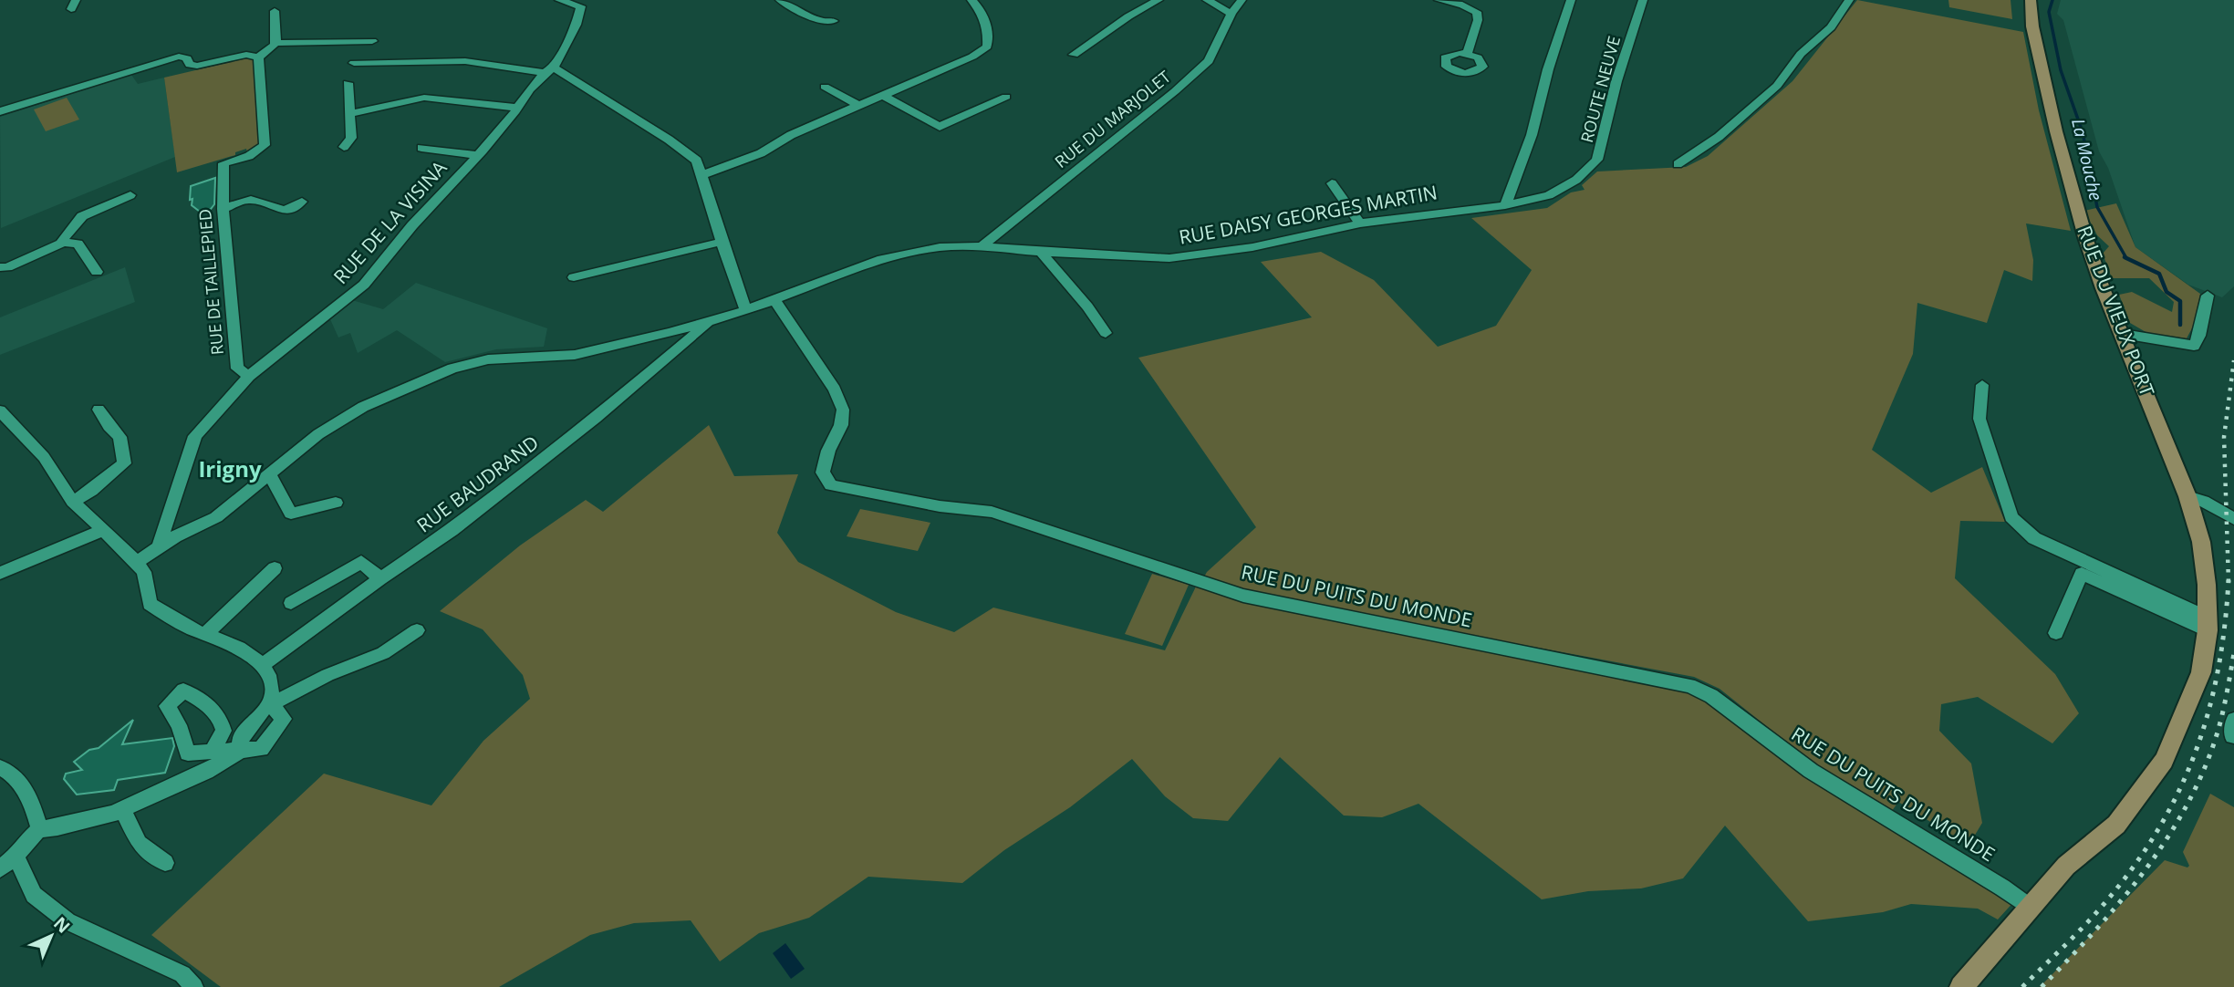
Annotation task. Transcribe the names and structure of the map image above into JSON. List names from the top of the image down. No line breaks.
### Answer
{"streets":{"main road":["RUE DU VIEUX PORT"],"street":["ROUTE NEUVE","RUE DU MARJOLET","RUE DAISY GEORGES MARTIN","RUE DE LA VISINA","RUE DE TAILLEPIED","RUE BAUDRAND","RUE DU PUITS DU MONDE"]},"crossings":[["ROUTE NEUVE","RUE DAISY GEORGES MARTIN"],["RUE DU MARJOLET","RUE DAISY GEORGES MARTIN"],["RUE DAISY GEORGES MARTIN","RUE DE LA VISINA"],["RUE DAISY GEORGES MARTIN","RUE BAUDRAND"],["RUE DAISY GEORGES MARTIN","RUE DU PUITS DU MONDE"],["RUE DE LA VISINA","RUE DE TAILLEPIED"],["RUE DU VIEUX PORT","RUE DU PUITS DU MONDE"]],"districts":["Irigny"],"water":["La Mouche"],"north":"top right"}
